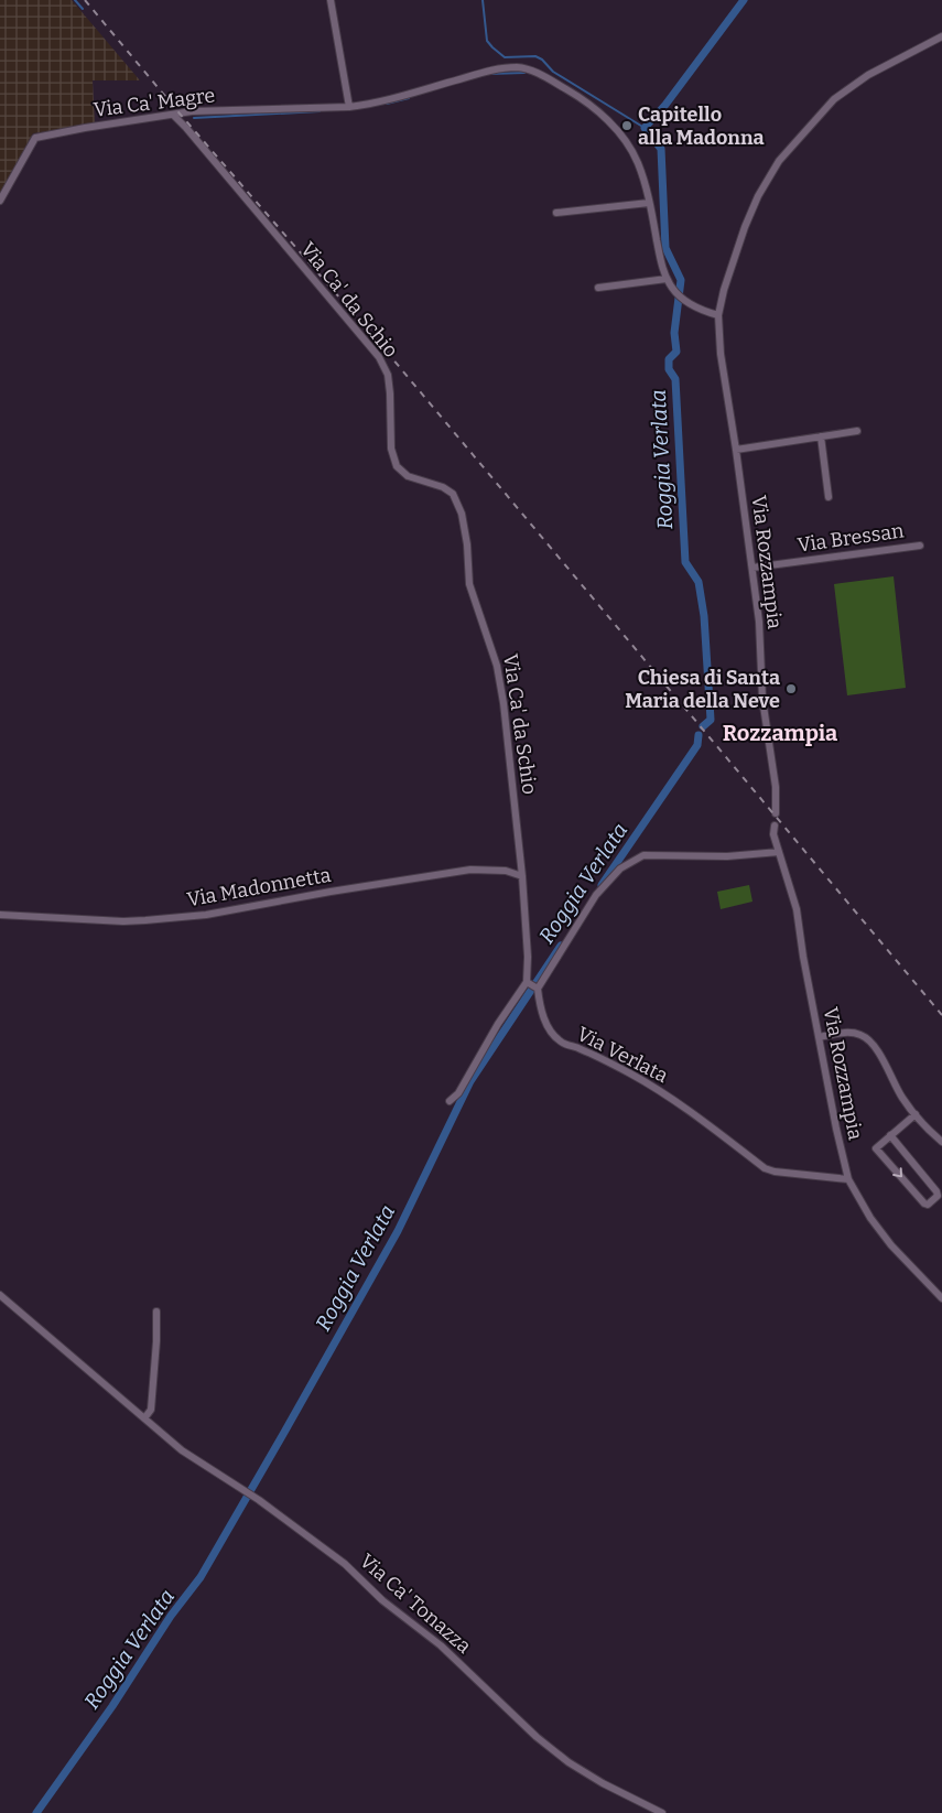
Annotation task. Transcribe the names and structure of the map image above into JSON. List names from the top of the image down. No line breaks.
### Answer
{"streets":{"street":["Via Ca' Magre","Via Ca' da Schio","Via Bressan","Via Rozzampia","Via Madonnetta","Via Verlata","Via Ca' Tonazza"]},"crossings":[["Via Ca' Magre","Via Ca' da Schio"],["Via Ca' Magre","Via Rozzampia"],["Via Ca' da Schio","Via Madonnetta"],["Via Ca' da Schio","Via Verlata"],["Via Bressan","Via Rozzampia"],["Via Rozzampia","Via Verlata"]],"districts":["Rozzampia"],"water":["Roggia Verlata"],"places":["Capitello alla Madonna","Chiesa di Santa Maria della Neve"]}
